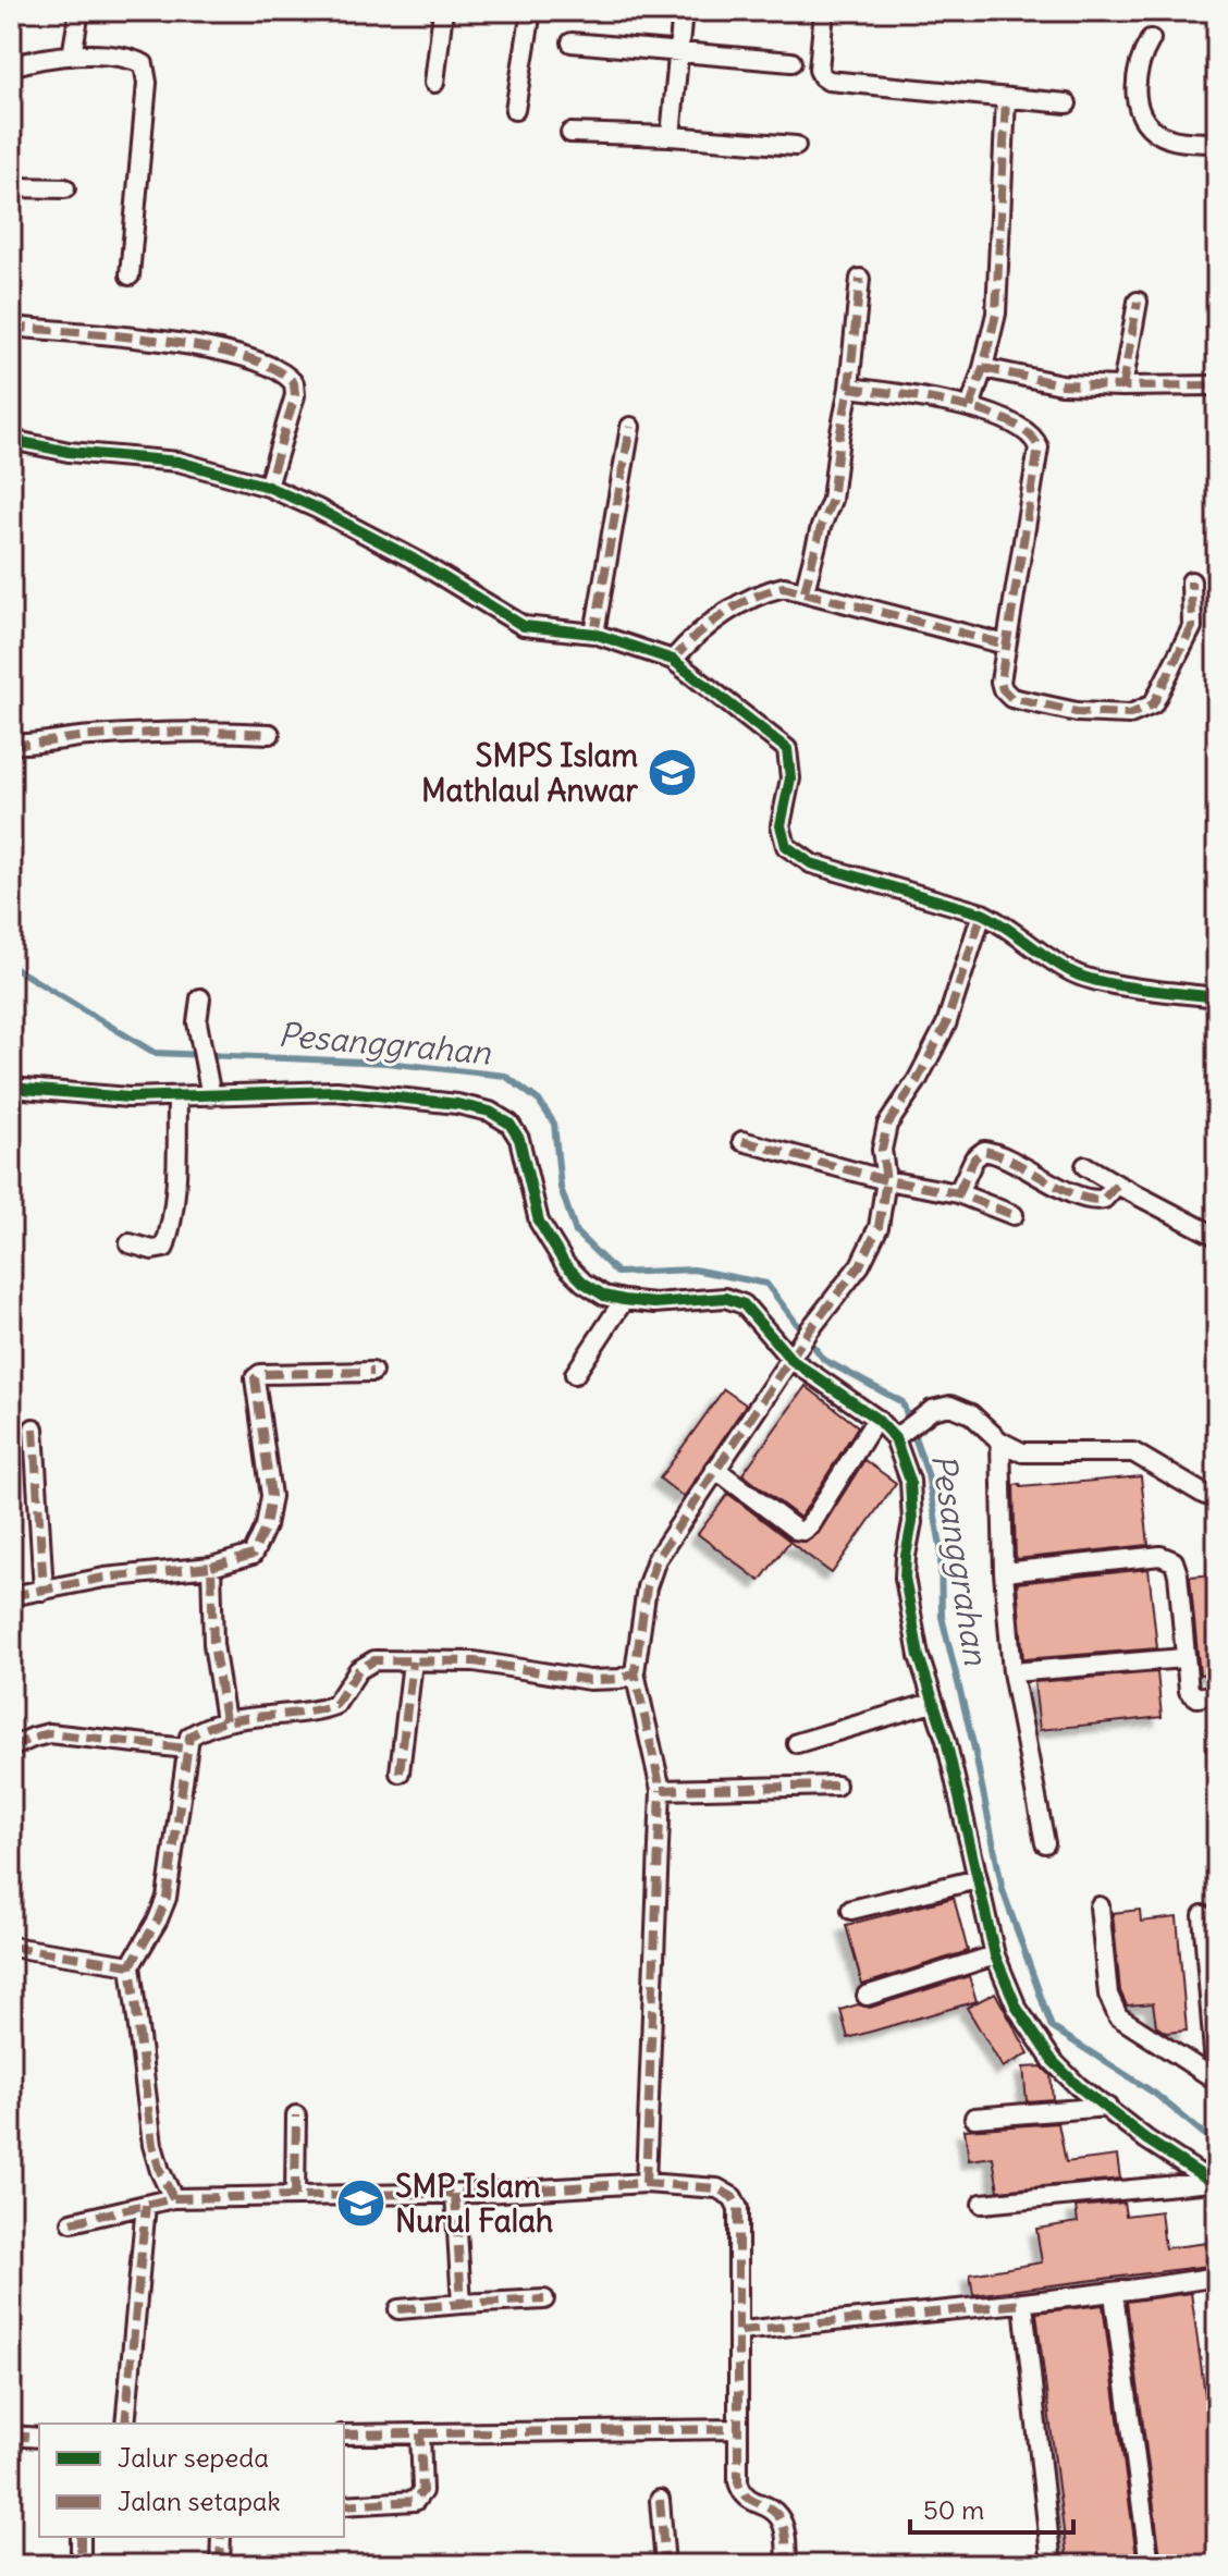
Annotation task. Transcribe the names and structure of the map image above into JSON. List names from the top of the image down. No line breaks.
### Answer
{"water":["Pesanggrahan"],"places":{"school or university":["SMPS Islam Mathlaul Anwar","SMP Islam Nurul Falah"]},"legend":["Jalur sepeda","Jalan setapak"],"scale_bar":"50 m"}
